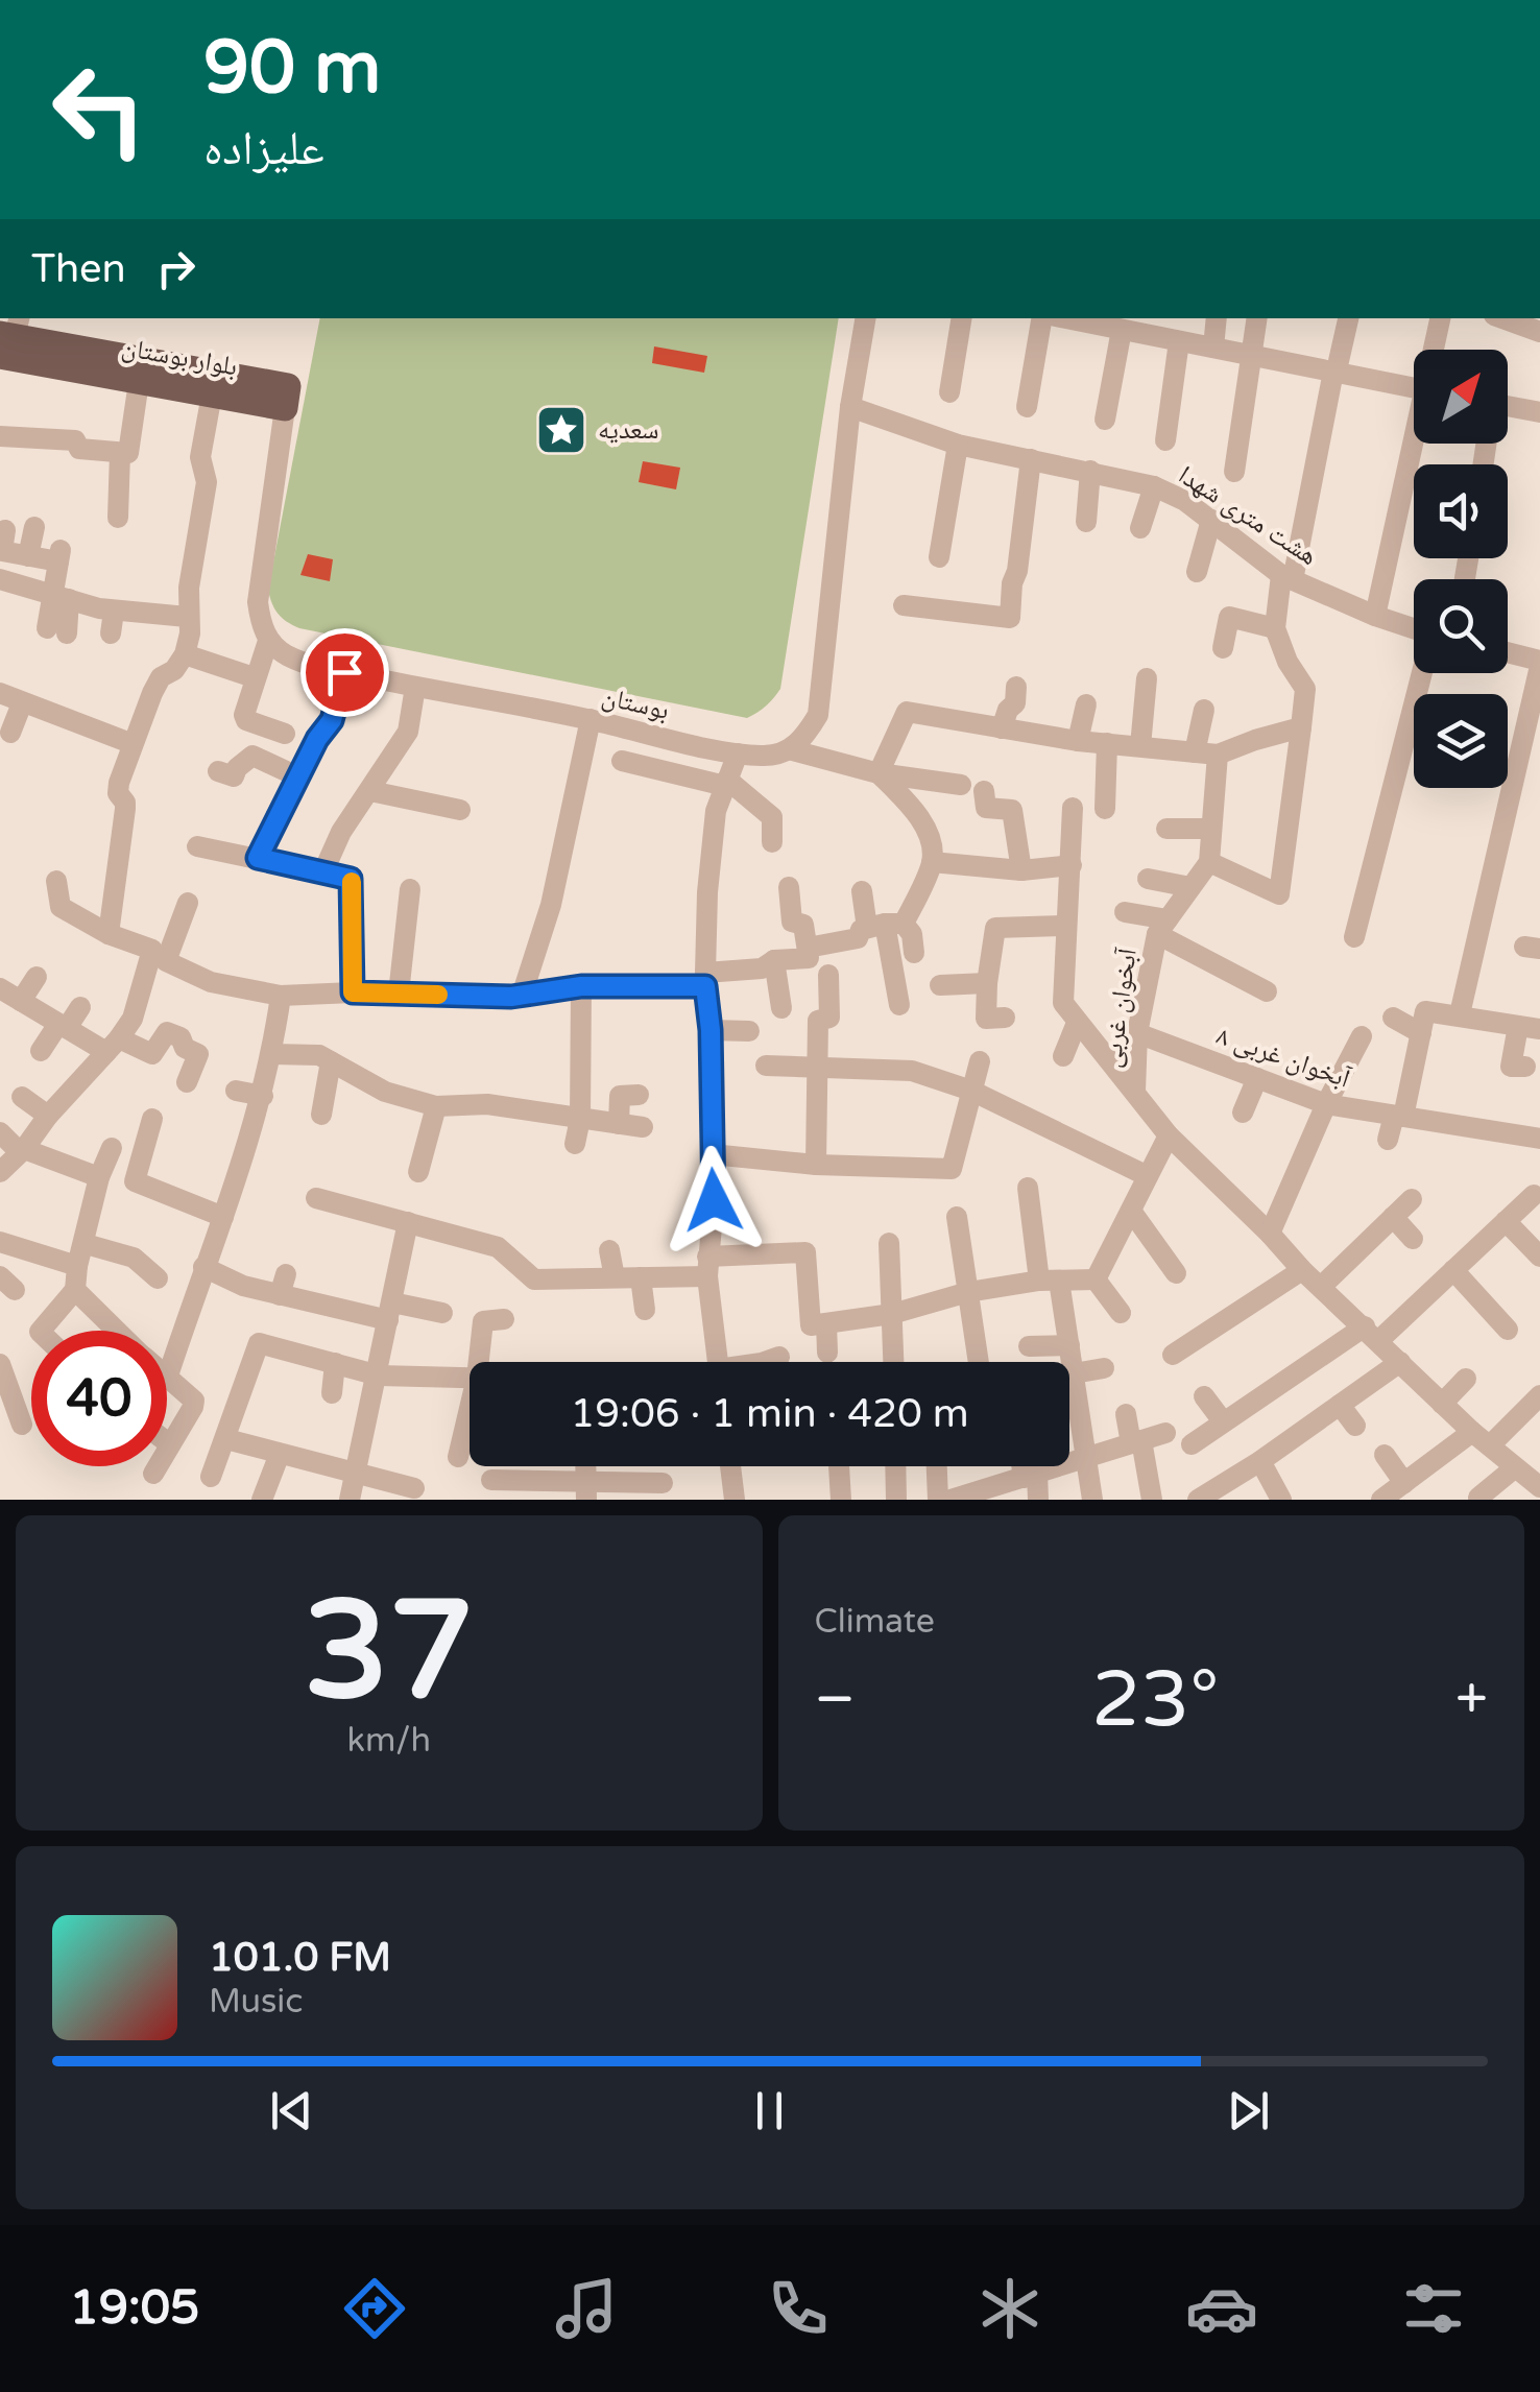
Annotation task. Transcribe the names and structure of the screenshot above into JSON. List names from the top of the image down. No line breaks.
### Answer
{"streets":{"main road":["بلوار بوستان"],"street":["هشت متری شهدا","بوستان","آبخوان غربی","آبخوان غربی ۸"]},"crossings":[["آبخوان غربی","آبخوان غربی ۸"]],"places":{"place":["سعدیه"]},"north":"top right","page":{"turn":["90 m","علیزاده"],"then":"Then","limit":"40","trip":"19:06 · 1 min · 420 m","tile":[["37","km/h"],"Climate"],"heat":["−","23°","+"],"song":["101.0 FM","Music"],"tabs":"19:05"}}
